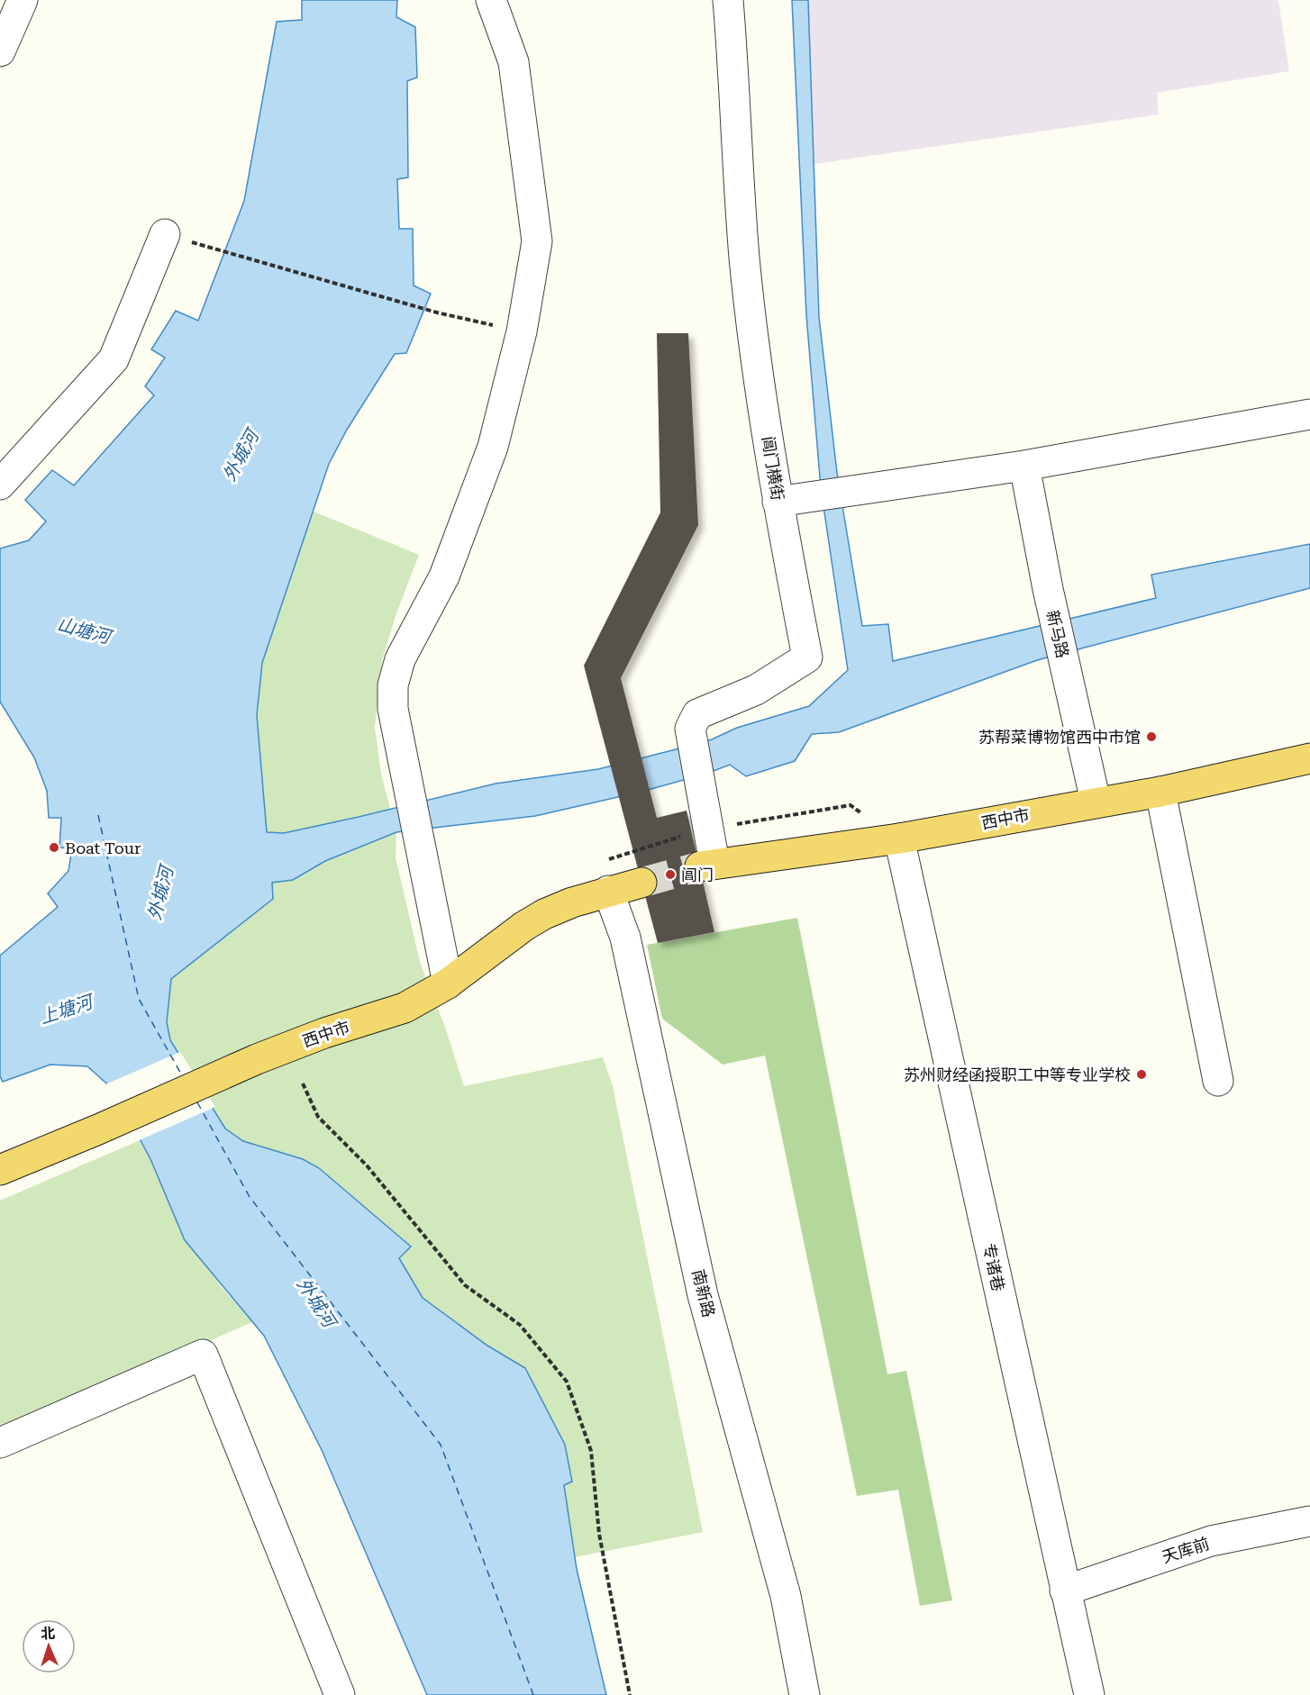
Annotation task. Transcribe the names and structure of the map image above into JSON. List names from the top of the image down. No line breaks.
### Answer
{"streets":{"main road":["西中市"],"street":["阊门横街","新马路","专诸巷","南新路","天库前"]},"crossings":[["阊门横街","西中市"],["新马路","西中市"],["西中市","专诸巷"],["西中市","南新路"],["专诸巷","天库前"]],"water":["外城河","山塘河","上塘河"],"places":["苏帮菜博物馆西中市馆","Boat Tour","阊门","苏州财经函授职工中等专业学校"],"north":"top"}
